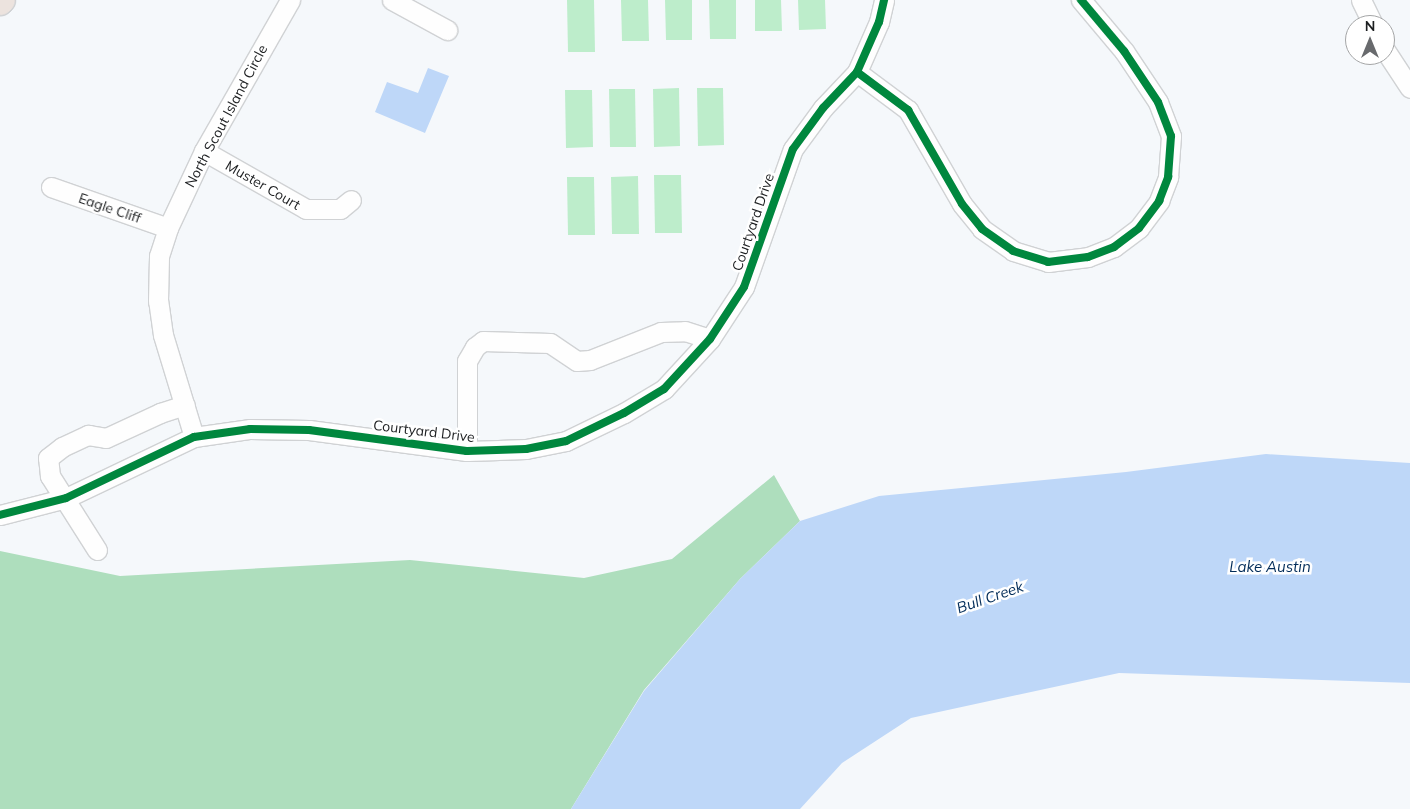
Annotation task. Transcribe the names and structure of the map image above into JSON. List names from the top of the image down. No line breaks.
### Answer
{"streets":{"street":["North Scout Island Circle","Muster Court","Eagle Cliff","Courtyard Drive"]},"crossings":[["North Scout Island Circle","Muster Court"],["North Scout Island Circle","Eagle Cliff"],["North Scout Island Circle","Courtyard Drive"]],"water":["Lake Austin","Bull Creek"],"north":"top"}
